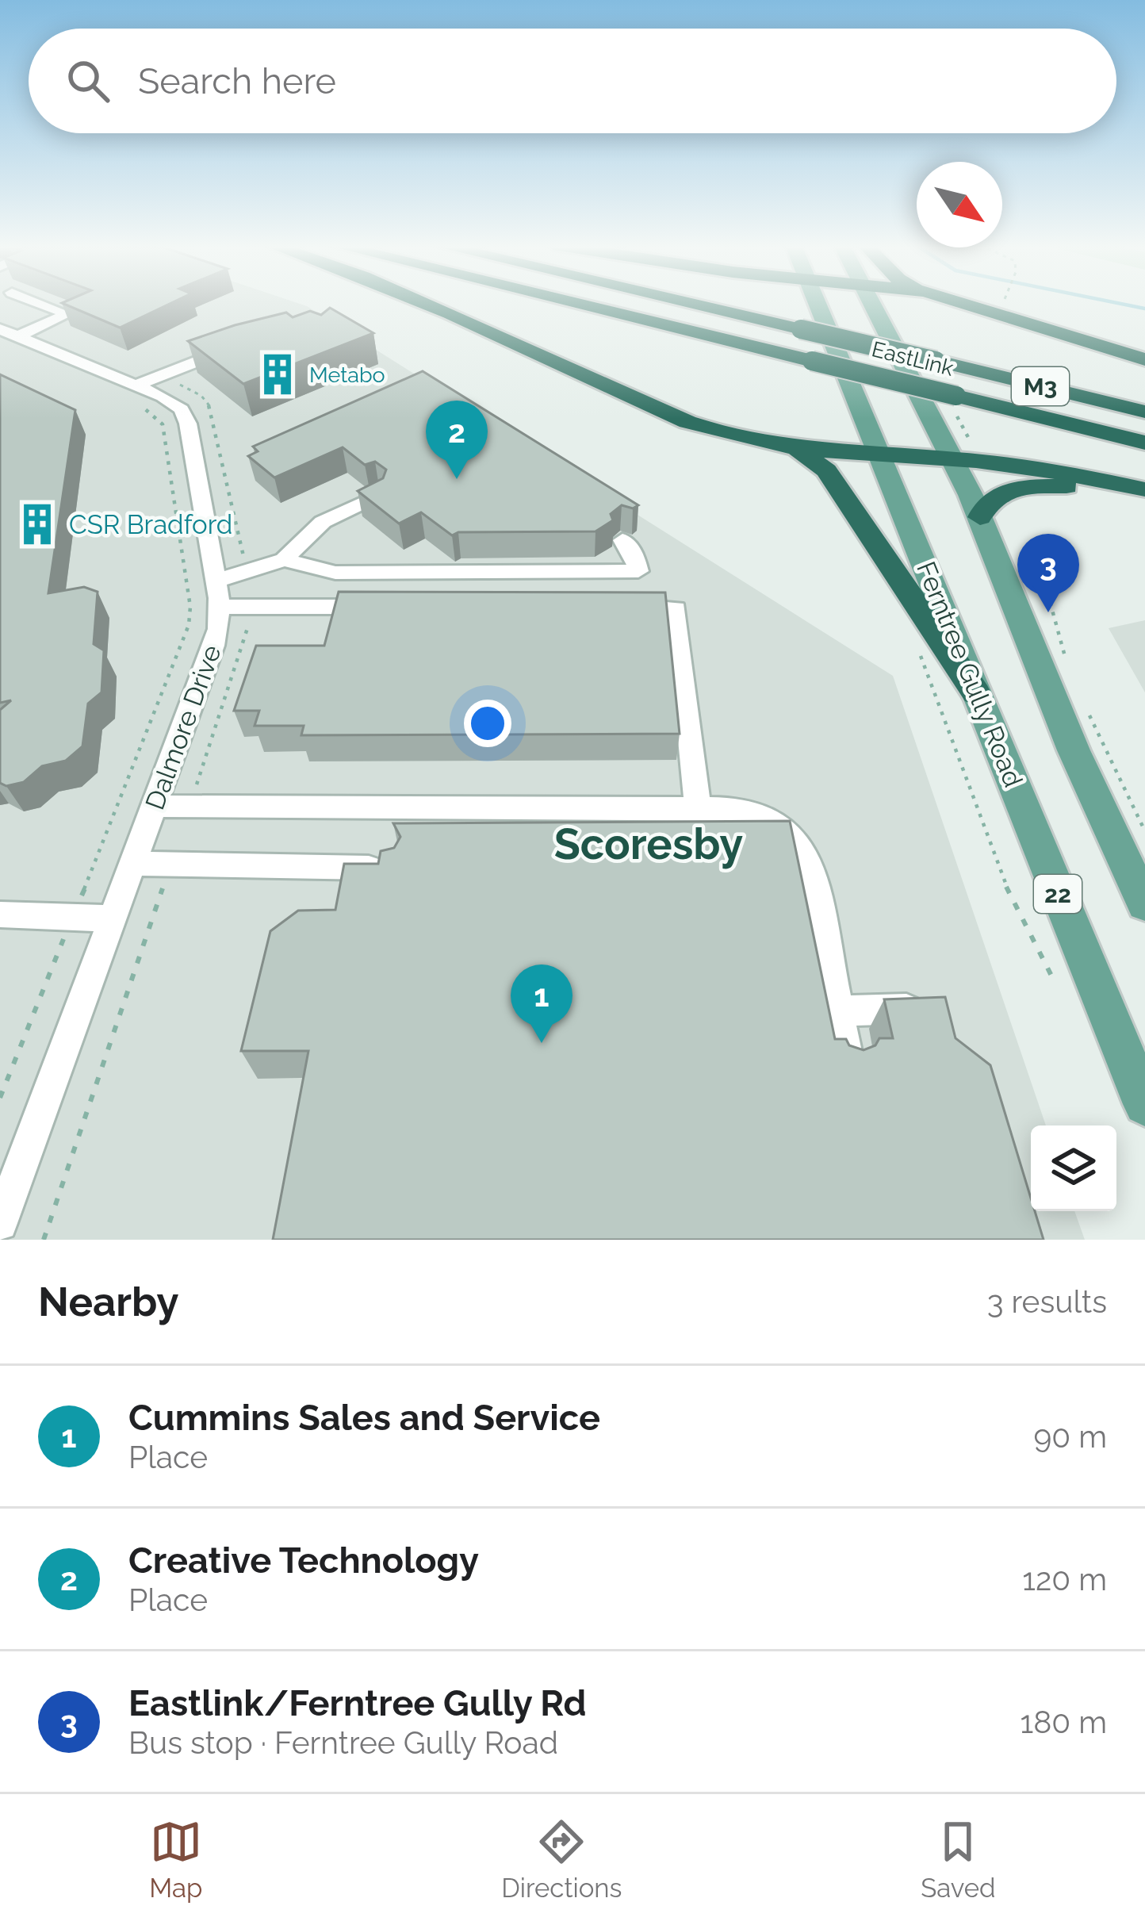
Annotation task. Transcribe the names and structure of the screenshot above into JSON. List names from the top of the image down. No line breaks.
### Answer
{"streets":{"highway":["EastLink","M3"],"main road":["Ferntree Gully Road","22"],"street":["Dalmore Drive"]},"districts":["Scoresby"],"places":{"building":["Metabo","CSR Bradford"]},"north":"bottom right","page":{"search":"Search here","pins":["2","3","1"],"heading":["Nearby","3 results"],"list":[{"mark":"1","name":"Cummins Sales and Service","note":"Place","value":"90 m"},{"mark":"2","name":"Creative Technology","note":"Place","value":"120 m"},{"mark":"3","name":"Eastlink/Ferntree Gully Rd","note":"Bus stop · Ferntree Gully Road","value":"180 m"}],"nav":["Map","Directions","Saved"]}}
